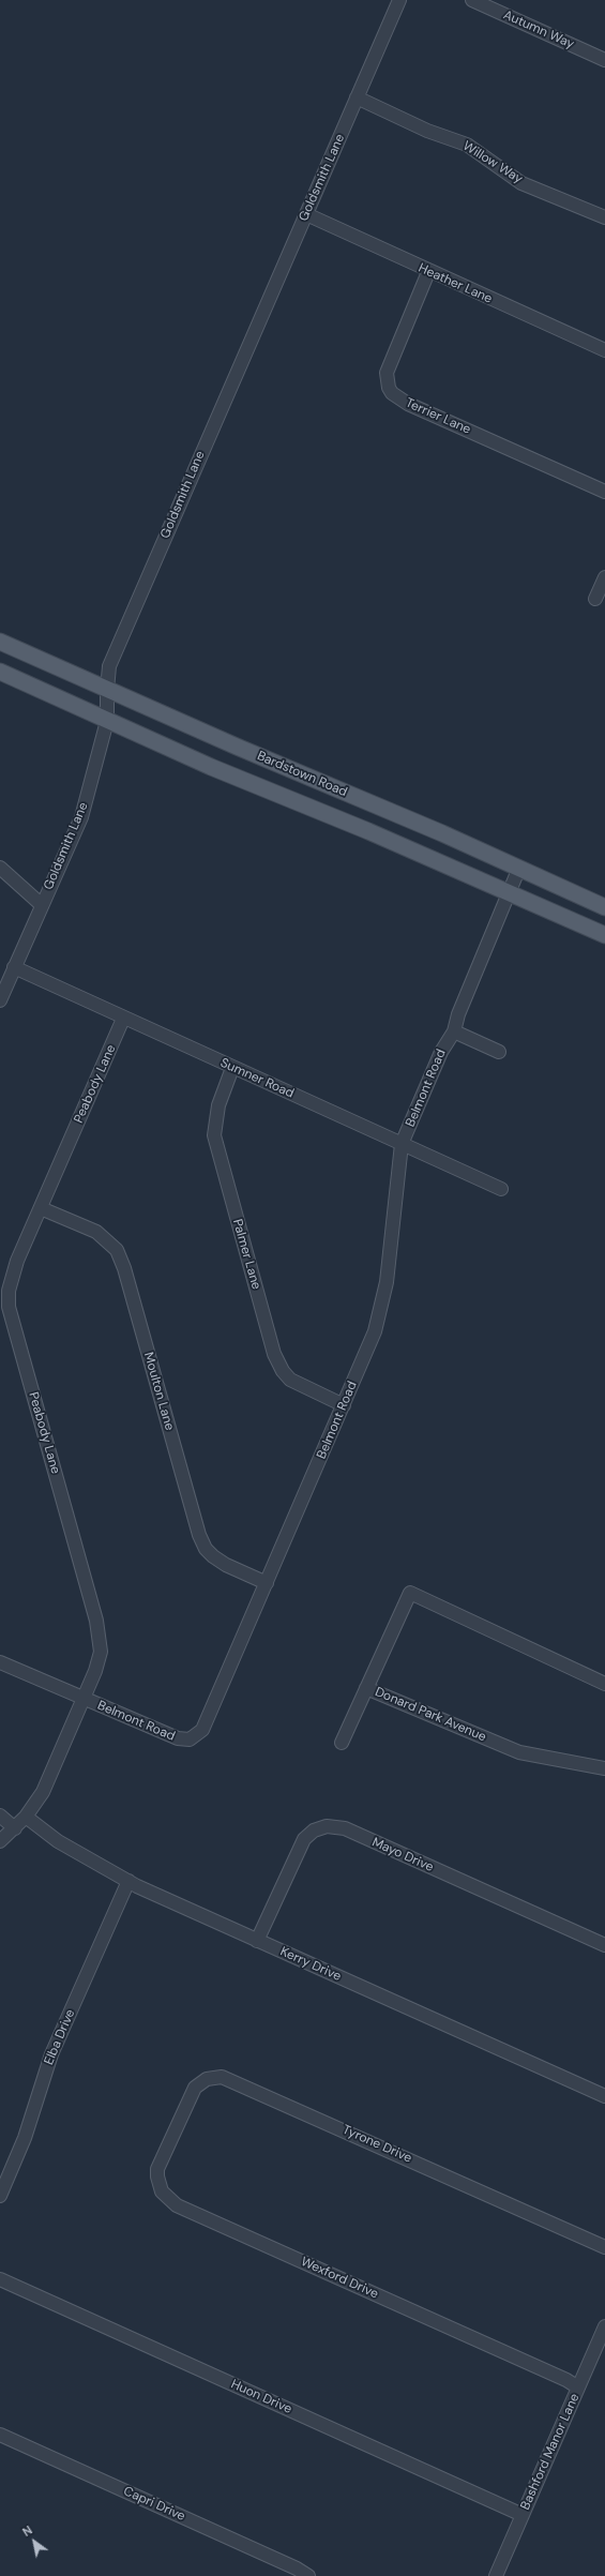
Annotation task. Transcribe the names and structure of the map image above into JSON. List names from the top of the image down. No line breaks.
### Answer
{"streets":{"main road":["Bardstown Road"],"street":["Autumn Way","Willow Way","Goldsmith Lane","Heather Lane","Terrier Lane","Sumner Road","Peabody Lane","Belmont Road","Palmer Lane","Moulton Lane","Donard Park Avenue","Mayo Drive","Kerry Drive","Elba Drive","Tyrone Drive","Wexford Drive","Huon Drive","Bashford Manor Lane","Capri Drive"]},"crossings":[["Willow Way","Goldsmith Lane"],["Goldsmith Lane","Heather Lane"],["Goldsmith Lane","Bardstown Road"],["Goldsmith Lane","Sumner Road"],["Heather Lane","Terrier Lane"],["Bardstown Road","Belmont Road"],["Sumner Road","Peabody Lane"],["Sumner Road","Belmont Road"],["Sumner Road","Palmer Lane"],["Peabody Lane","Belmont Road"],["Peabody Lane","Moulton Lane"],["Peabody Lane","Kerry Drive"],["Belmont Road","Palmer Lane"],["Belmont Road","Moulton Lane"],["Mayo Drive","Kerry Drive"],["Kerry Drive","Elba Drive"],["Tyrone Drive","Wexford Drive"],["Wexford Drive","Bashford Manor Lane"],["Huon Drive","Bashford Manor Lane"]],"north":"top left"}
